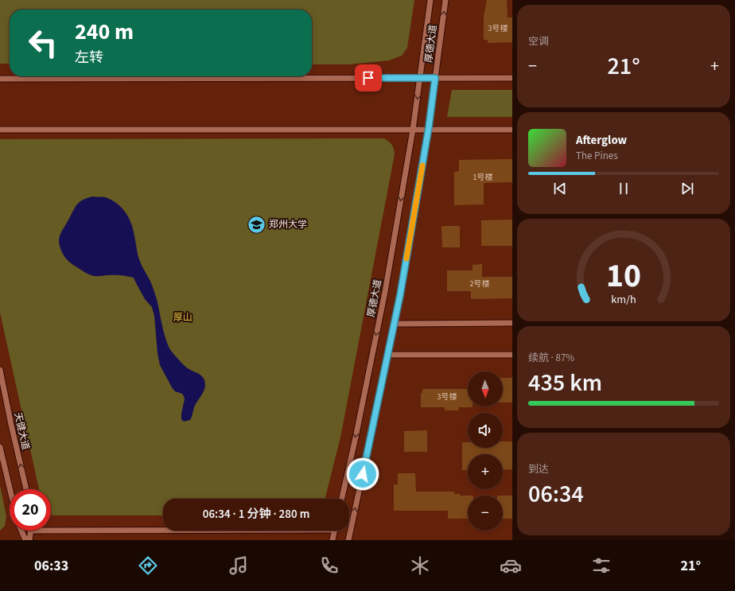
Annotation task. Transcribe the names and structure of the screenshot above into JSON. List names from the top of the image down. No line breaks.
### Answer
{"streets":{"lane":["厚德大道","天健大道"]},"parks":["厚山"],"places":{"school or university":["郑州大学"]},"house_numbers":["3号楼","1号楼","2号楼","3号楼"],"north":"bottom","page":{"tile":["空调",["续航 · 87%","435 km"],["到达","06:34"]],"turn":["240 m","左转"],"heat":["−","21°","+"],"song":["Afterglow","The Pines"],"map_buttons":["+","−"],"limit":"20","trip":"06:34 · 1 分钟 · 280 m","tabs":["06:33","21°"],"gauge":["10","km/h"]}}
